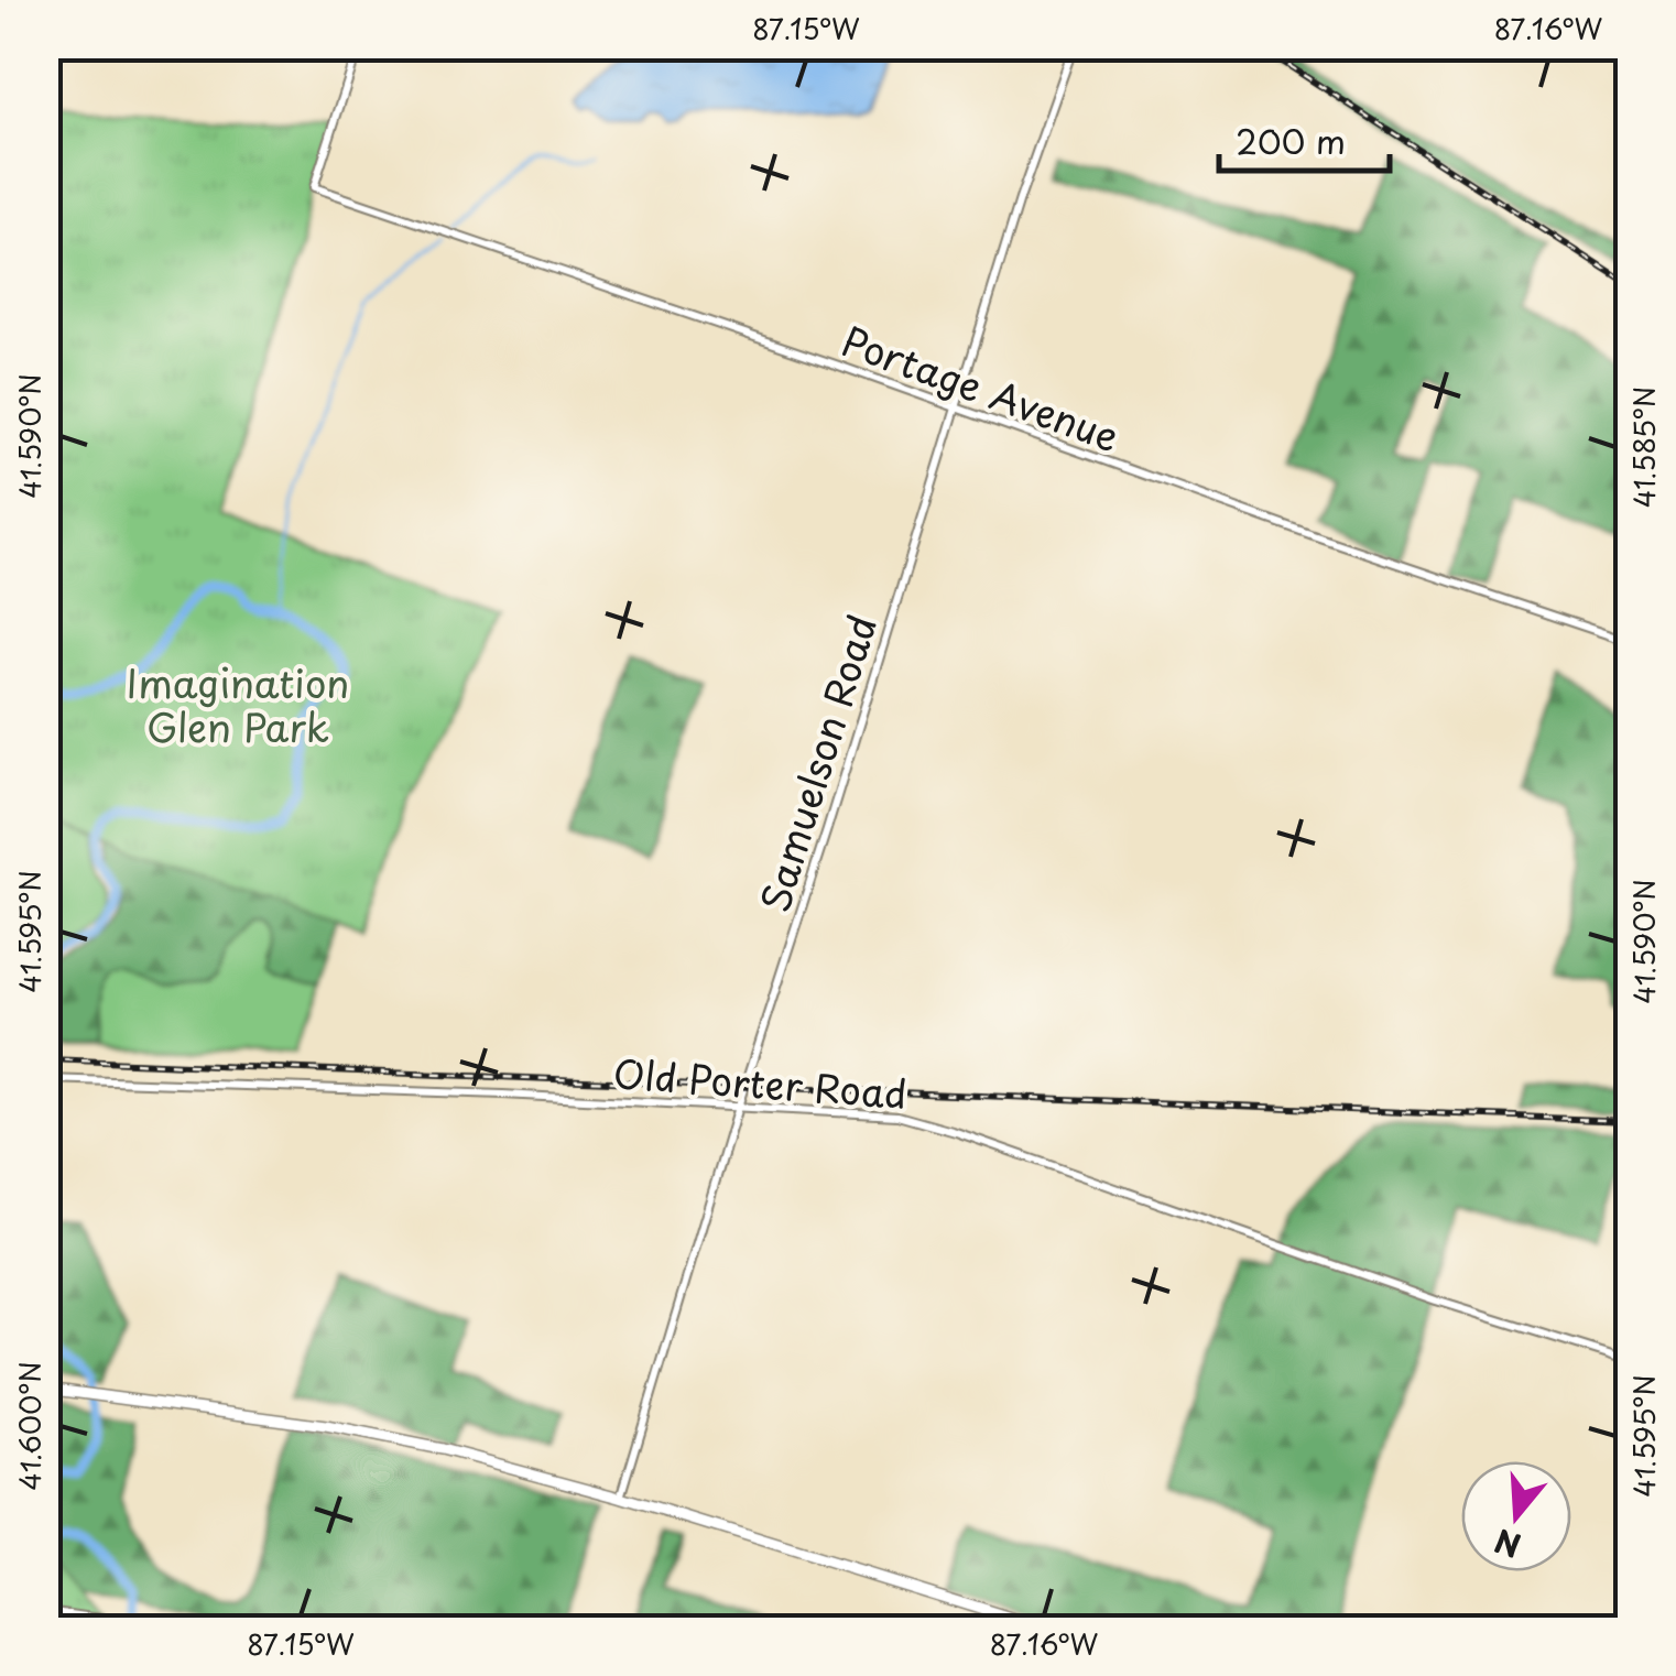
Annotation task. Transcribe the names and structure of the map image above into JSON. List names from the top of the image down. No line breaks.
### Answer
{"streets":{"street":["Portage Avenue","Samuelson Road","Old Porter Road"]},"crossings":[["Portage Avenue","Samuelson Road"],["Samuelson Road","Old Porter Road"]],"parks":["Imagination Glen Park"],"scale_bar":"200 m","north":"bottom","coordinates":["87.15°W","87.16°W","41.590°N","41.585°N","41.595°N","41.600°N"]}
